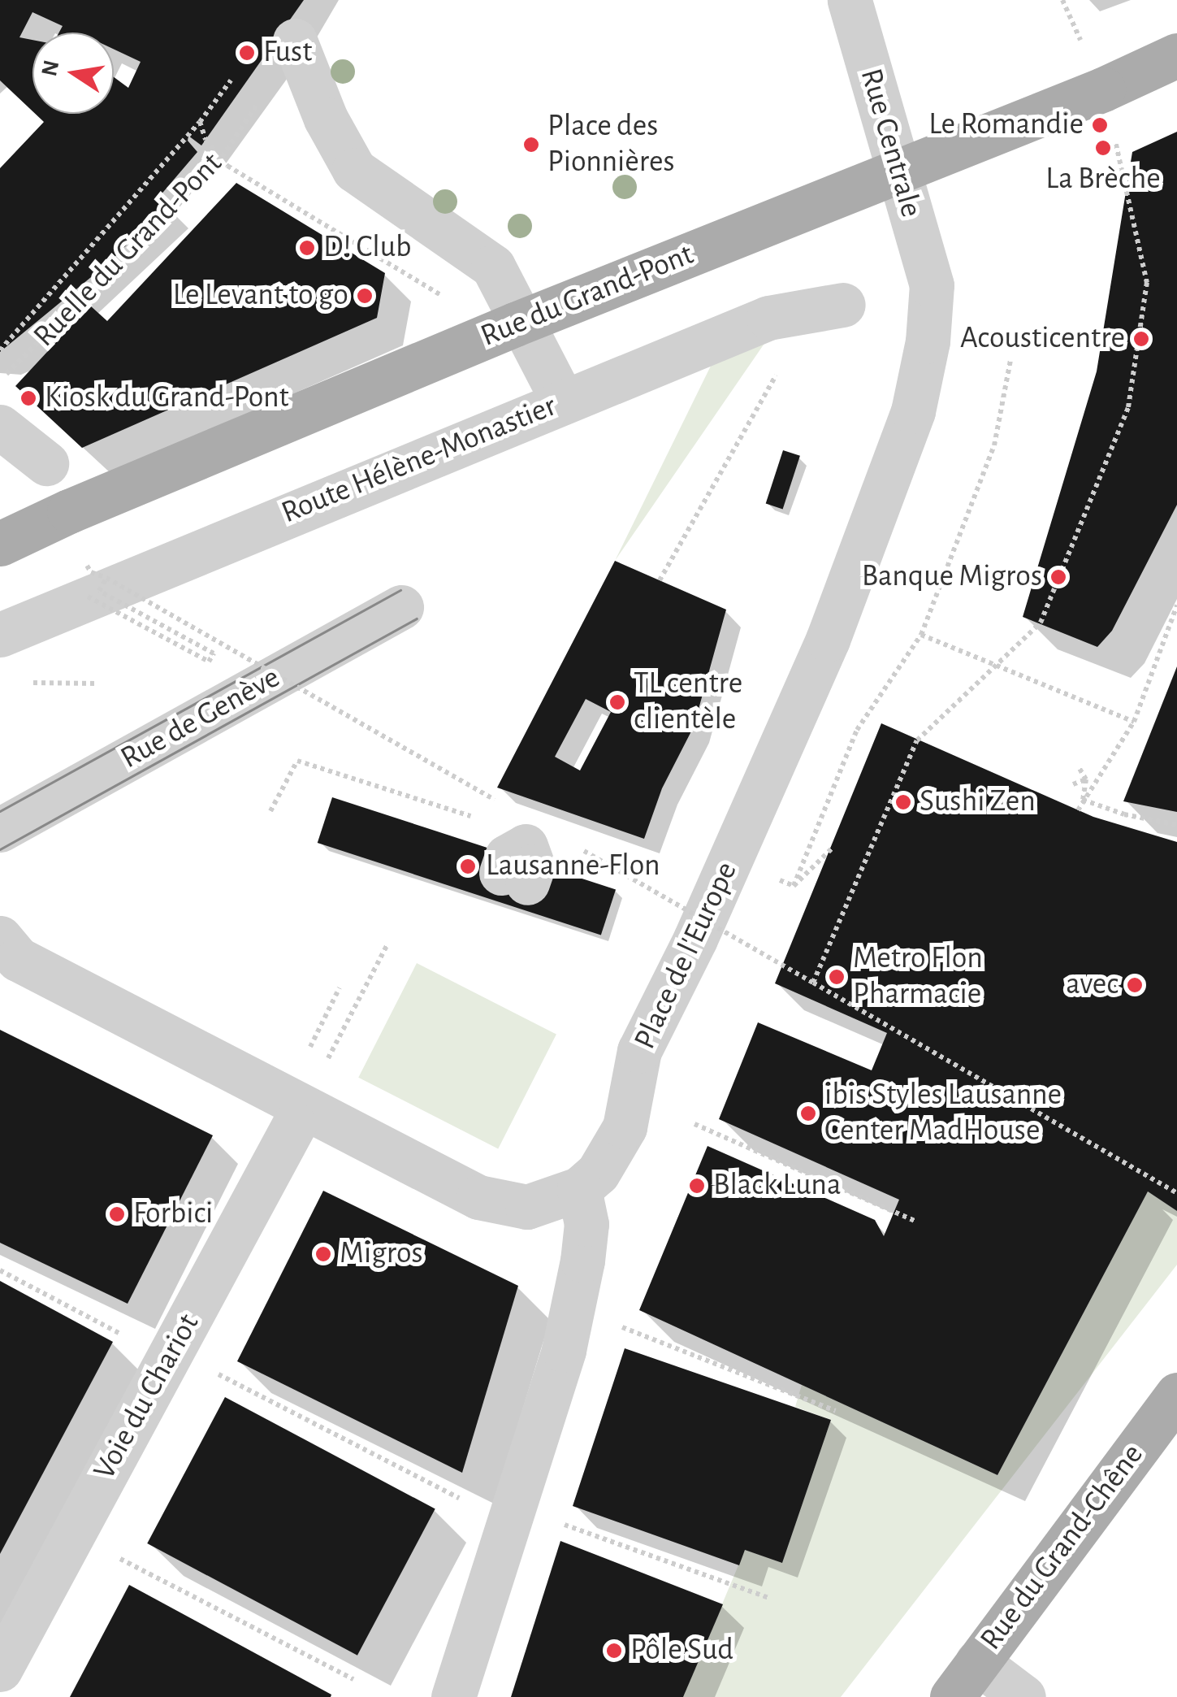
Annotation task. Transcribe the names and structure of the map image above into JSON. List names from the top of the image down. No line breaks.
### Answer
{"streets":{"main road":["Rue du Grand-Pont","Rue du Grand-Chêne"],"street":["Rue Centrale","Route Hélène-Monastier","Rue de Genève","Place de l'Europe","Voie du Chariot"],"path":["Ruelle du Grand-Pont"]},"crossings":[["Rue Centrale","Place de l'Europe"]],"places":["Fust","Le Romandie","Place des Pionnières","La Brèche","D! Club","Le Levant to go","Acousticentre","Kiosk du Grand-Pont","Banque Migros","TL centre clientèle","Sushi Zen","Lausanne-Flon","Metro Flon Pharmacie","avec","ibis Styles Lausanne Center MadHouse","Black Luna","Forbici","Migros","Pôle Sud"],"north":"left"}
